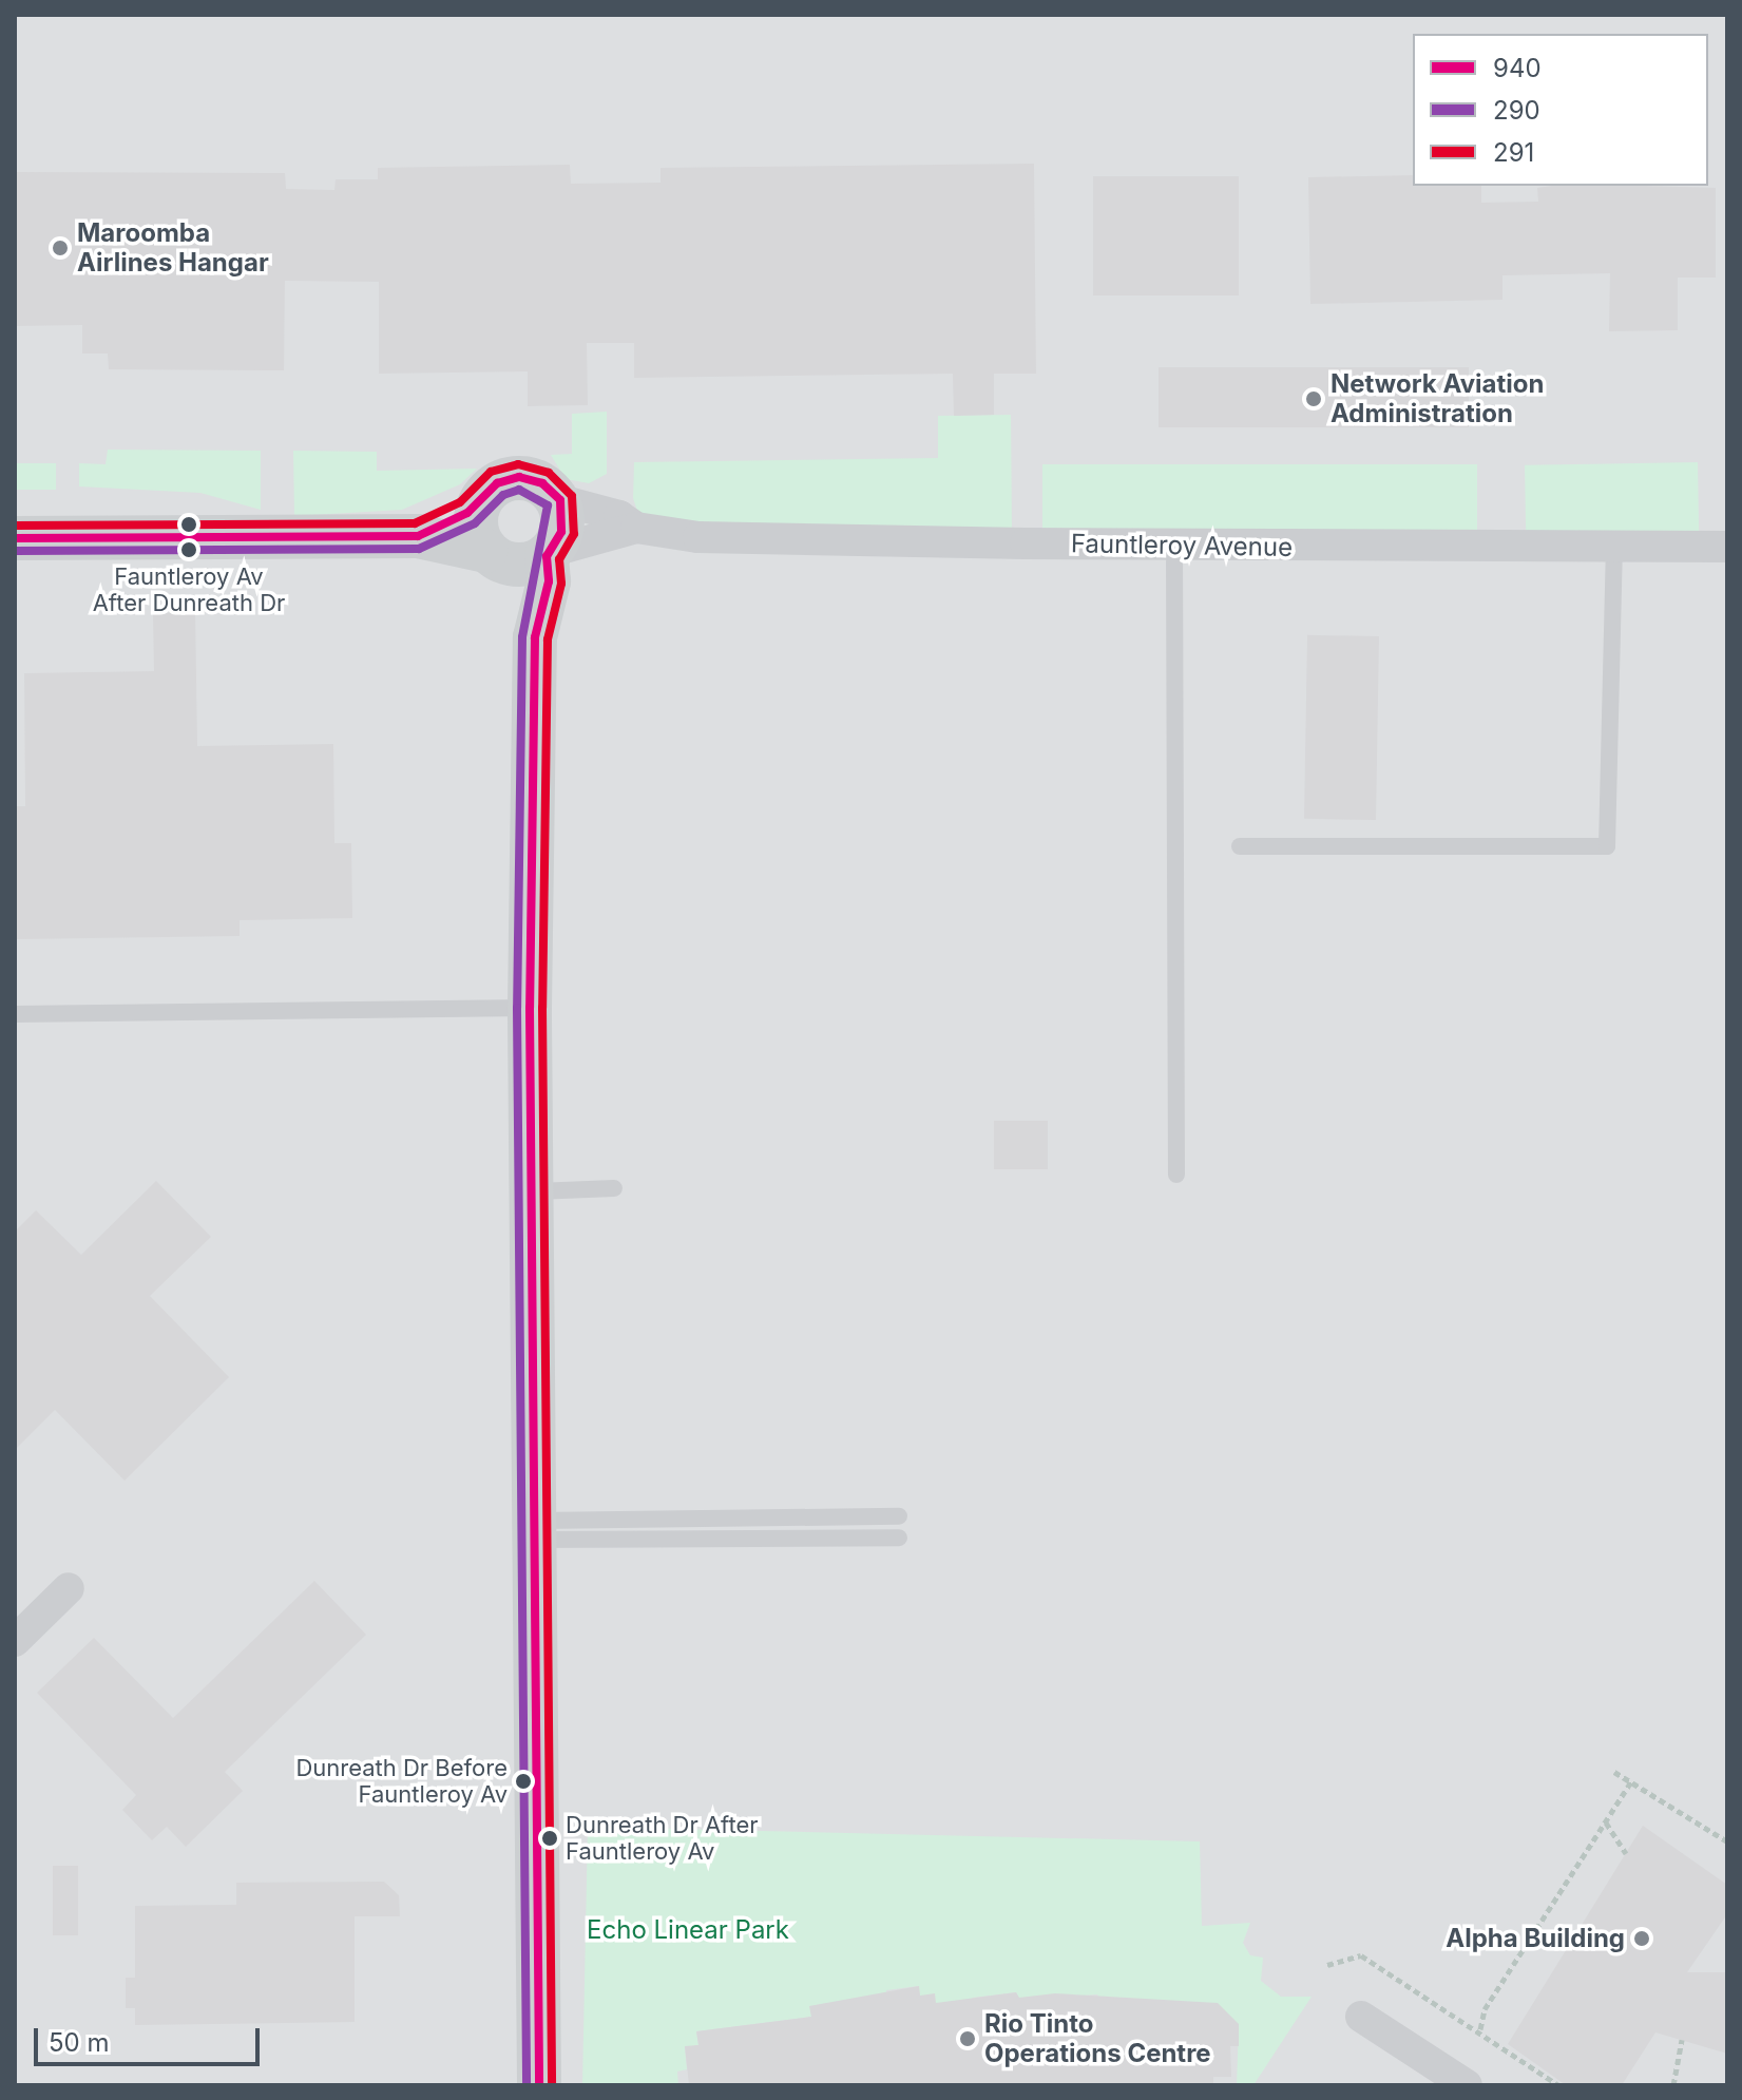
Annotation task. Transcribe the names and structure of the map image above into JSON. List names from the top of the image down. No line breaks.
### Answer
{"streets":{"street":["Fauntleroy Avenue"]},"parks":["Echo Linear Park"],"places":["Maroomba Airlines Hangar","Network Aviation Administration","Fauntleroy Av After Dunreath Dr","Dunreath Dr Before Fauntleroy Av","Dunreath Dr After Fauntleroy Av","Alpha Building","Rio Tinto Operations Centre"],"lines":["transit line 291","transit line 940","transit line 290"],"legend":["940","290","291"],"scale_bar":"50 m"}
